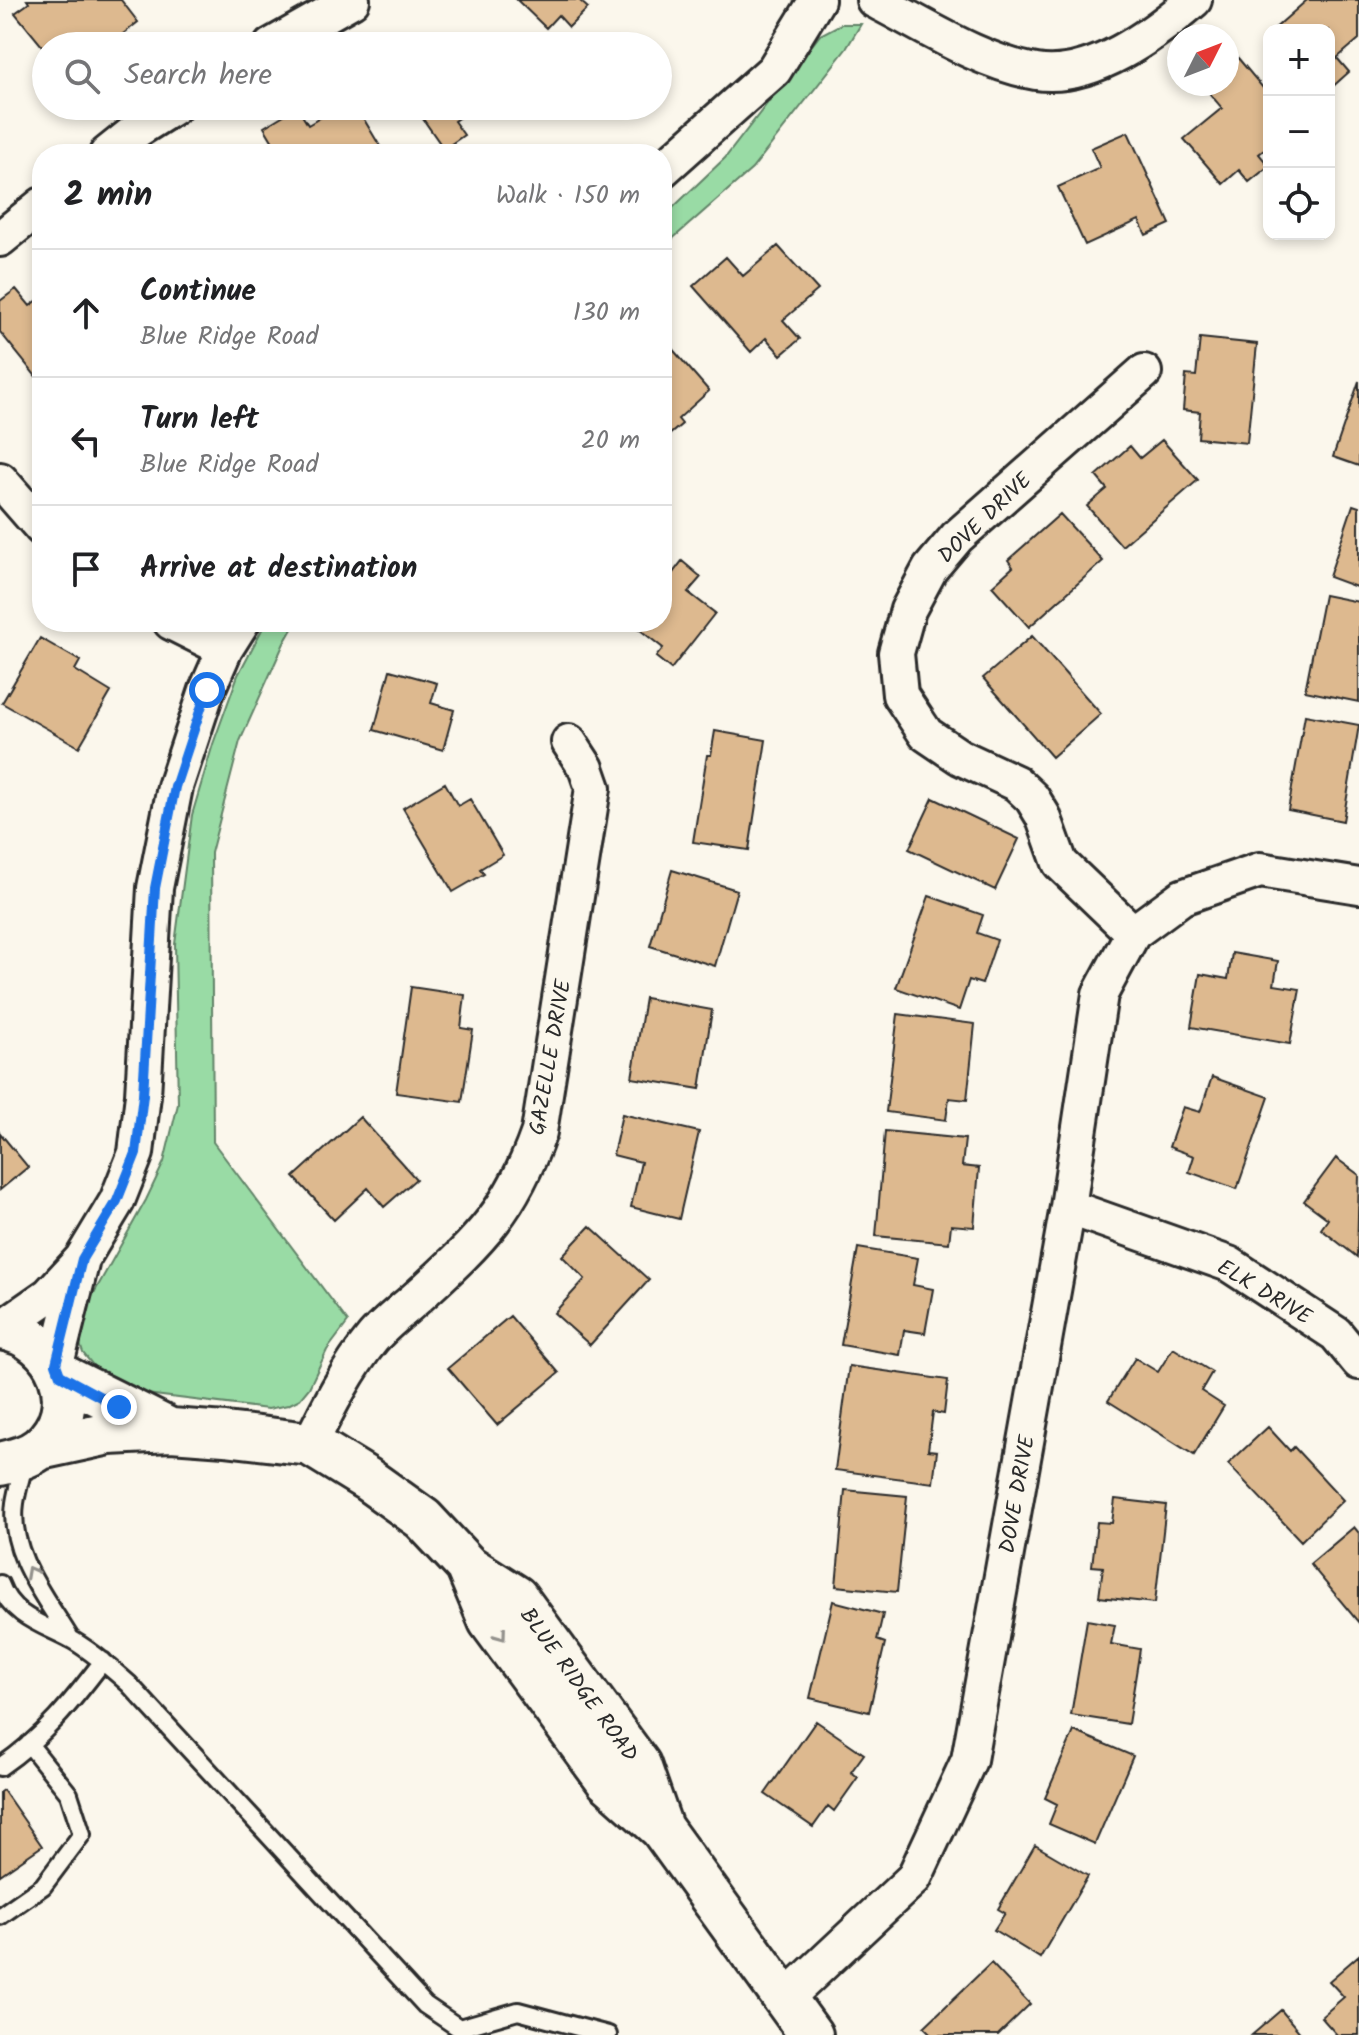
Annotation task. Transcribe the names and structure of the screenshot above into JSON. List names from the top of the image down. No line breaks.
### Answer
{"streets":{"street":["DOVE DRIVE","GAZELLE DRIVE","ELK DRIVE","BLUE RIDGE ROAD"]},"crossings":[["DOVE DRIVE","ELK DRIVE"],["DOVE DRIVE","BLUE RIDGE ROAD"],["GAZELLE DRIVE","BLUE RIDGE ROAD"]],"north":"top right","page":{"map_buttons":["+","−"],"search":"Search here","heading":["2 min","Walk · 150 m"],"list":[["Continue","Blue Ridge Road","130 m"],["Turn left","Blue Ridge Road","20 m"],"Arrive at destination"]}}
